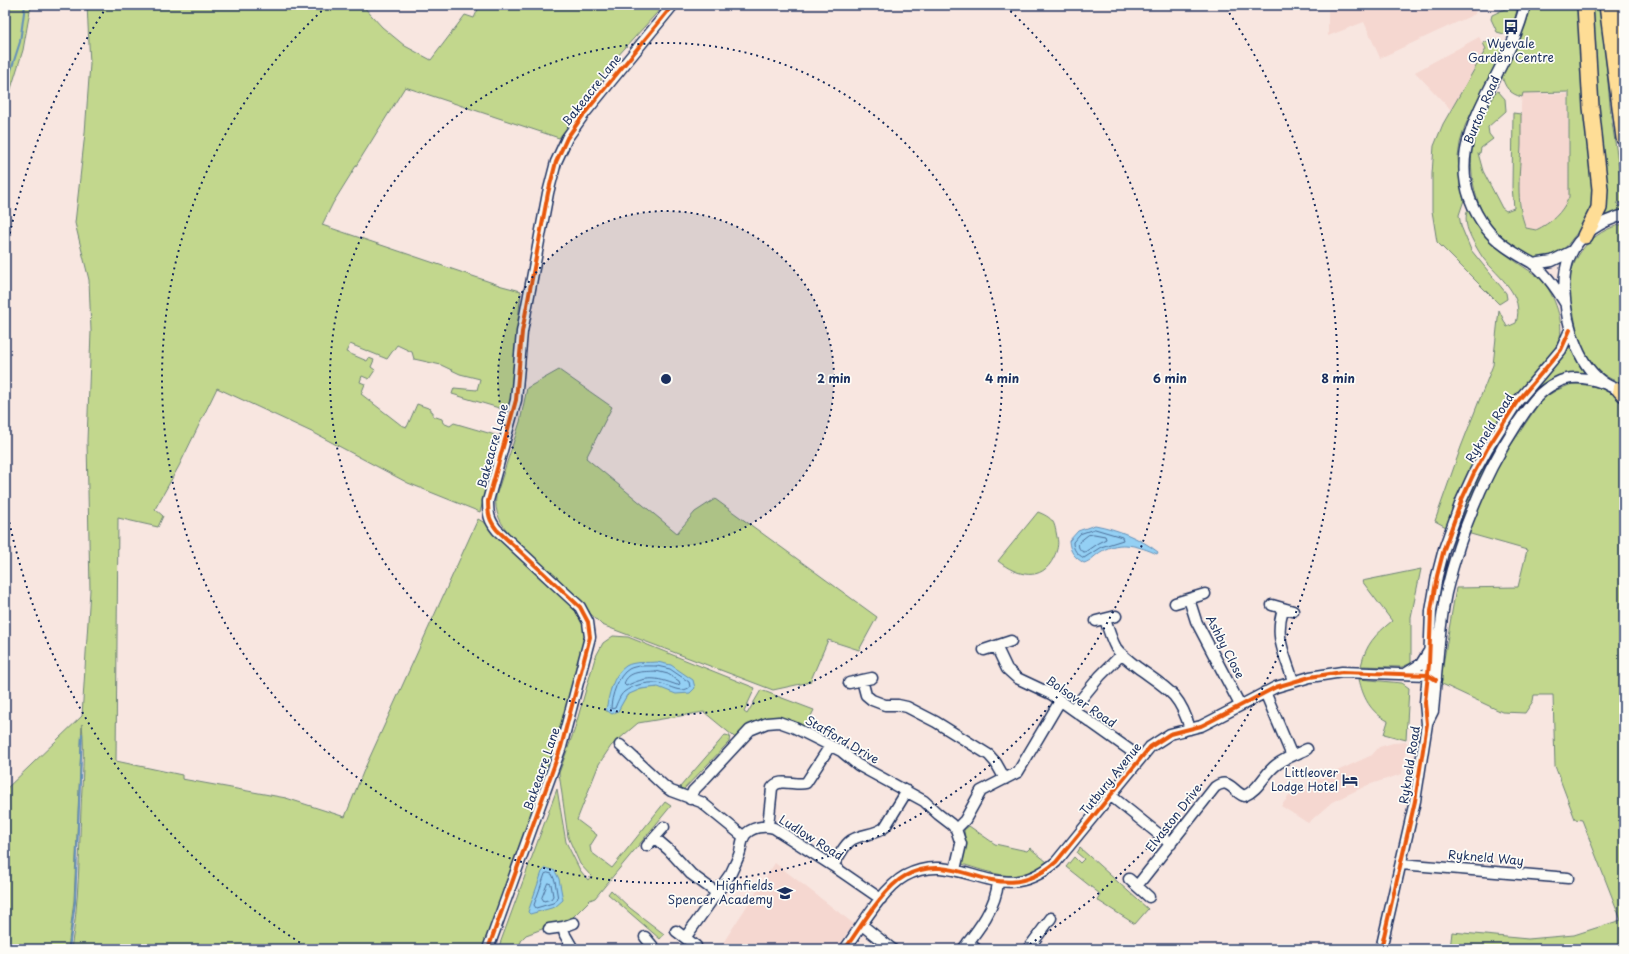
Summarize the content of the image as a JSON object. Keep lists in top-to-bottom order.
{
  "streets": {
    "street": [
      "Bakeacre Lane",
      "Burton Road",
      "Rykneld Road",
      "Ashby Close",
      "Bolsover Road",
      "Stafford Drive",
      "Tutbury Avenue",
      "Elvaston Drive",
      "Ludlow Road",
      "Rykneld Way"
    ]
  },
  "crossings": [
    ["Rykneld Road", "Tutbury Avenue"],
    ["Rykneld Road", "Rykneld Way"],
    ["Ashby Close", "Tutbury Avenue"],
    ["Bolsover Road", "Tutbury Avenue"],
    ["Tutbury Avenue", "Ludlow Road"]
  ],
  "places": {
    "bus stop": ["Wyevale Garden Centre"],
    "hotel": ["Littleover Lodge Hotel"],
    "school or university": ["Highfields Spencer Academy"]
  },
  "rings": [
    "2 min",
    "4 min",
    "6 min",
    "8 min"
  ]
}
